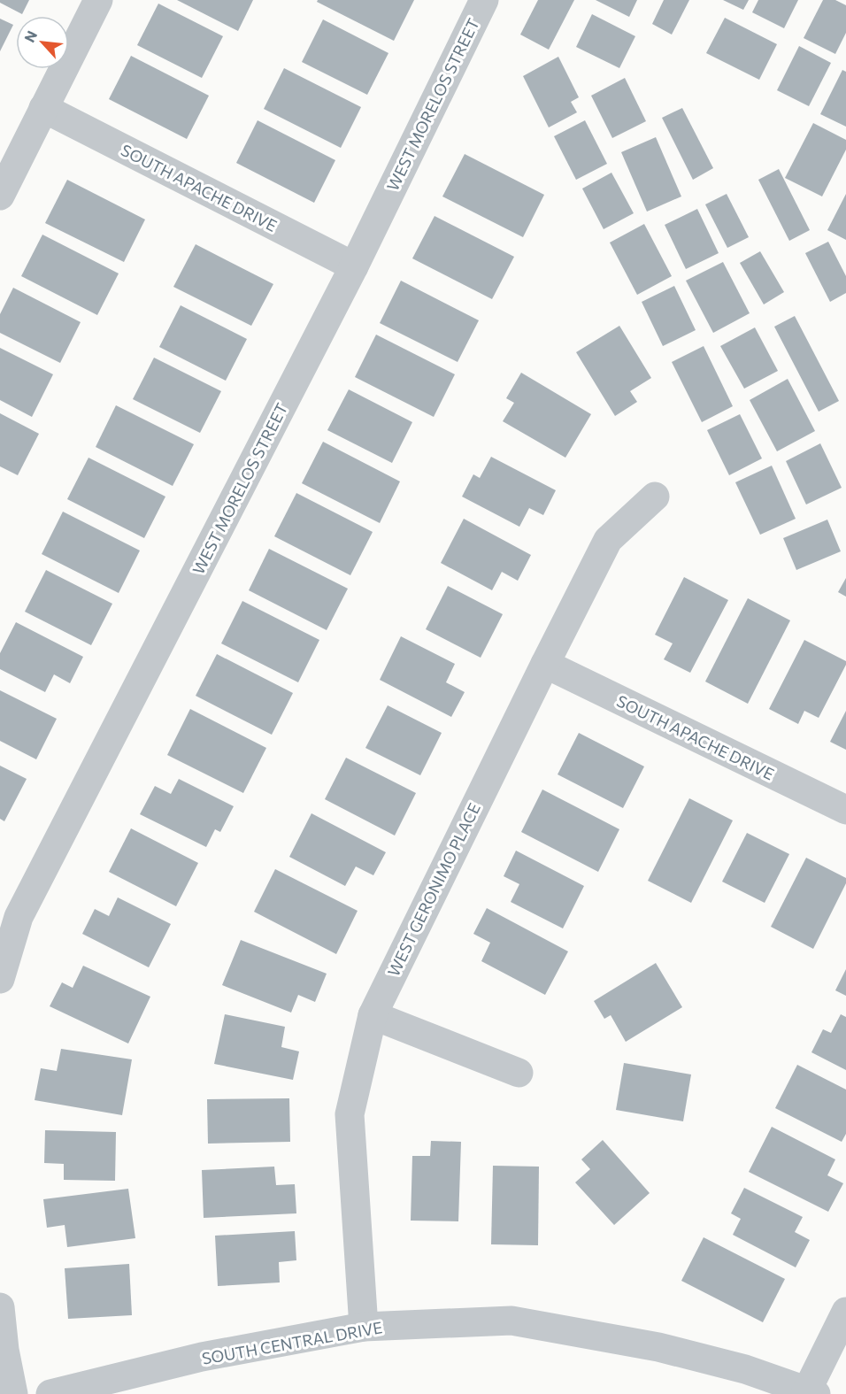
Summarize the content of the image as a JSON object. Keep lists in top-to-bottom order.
{
  "streets": {
    "street": [
      "WEST MORELOS STREET",
      "SOUTH APACHE DRIVE",
      "WEST GERONIMO PLACE",
      "SOUTH CENTRAL DRIVE"
    ]
  },
  "crossings": [
    ["WEST MORELOS STREET", "SOUTH APACHE DRIVE"],
    ["SOUTH APACHE DRIVE", "WEST GERONIMO PLACE"],
    ["WEST GERONIMO PLACE", "SOUTH CENTRAL DRIVE"]
  ],
  "north": "top left"
}
